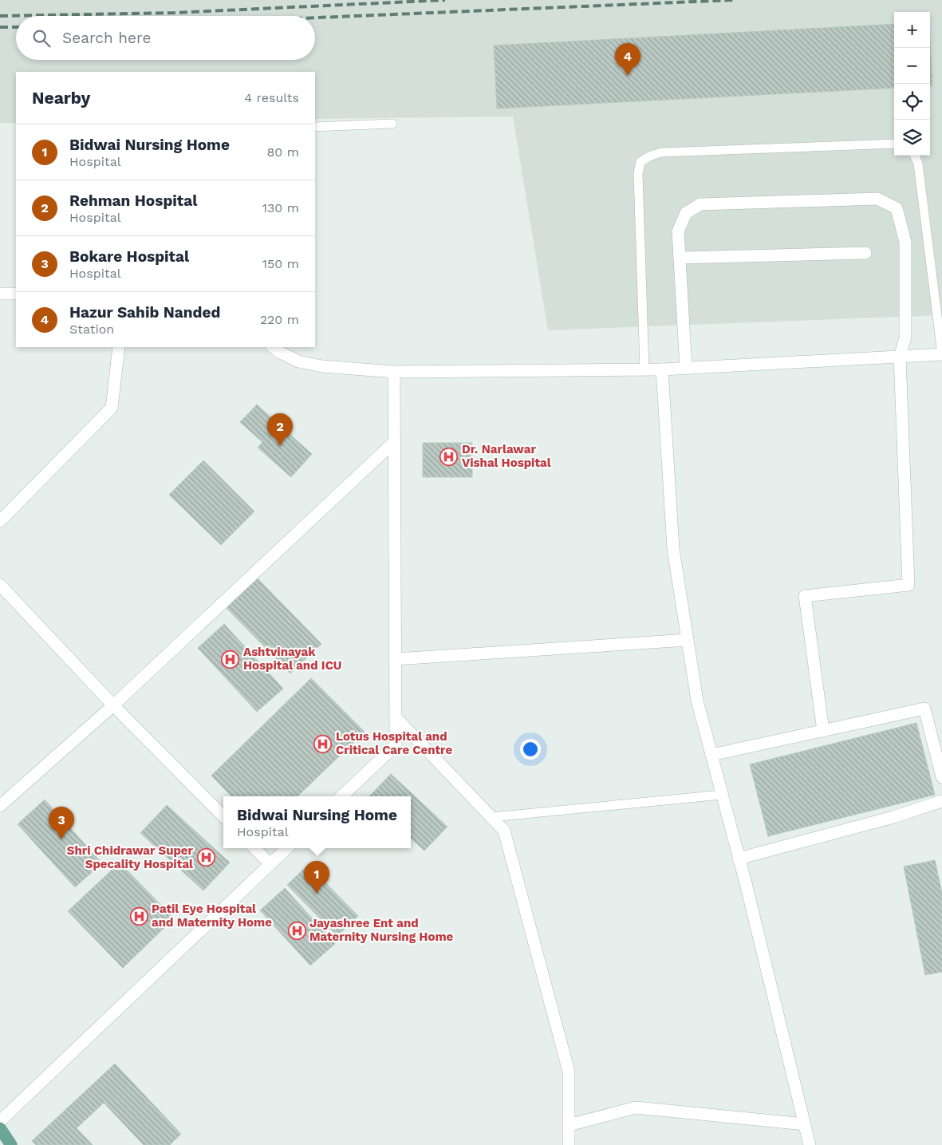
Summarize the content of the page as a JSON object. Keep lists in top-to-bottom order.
{
  "places": {
    "hospital": [
      "Dr. Narlawar Vishal Hospital",
      "Ashtvinayak Hospital and ICU",
      "Lotus Hospital and Critical Care Centre",
      "Shri Chidrawar Super Specality Hospital",
      "Patil Eye Hospital and Maternity Home",
      "Jayashree Ent and Maternity Nursing Home"
    ]
  },
  "page": {
    "map_buttons": ["+", "−"],
    "search": "Search here",
    "pins": [
      "4",
      "2",
      "3",
      "1"
    ],
    "heading": ["Nearby", "4 results"],
    "list": [
      {
        "mark": "1",
        "name": "Bidwai Nursing Home",
        "note": "Hospital",
        "value": "80 m"
      },
      {
        "mark": "2",
        "name": "Rehman Hospital",
        "note": "Hospital",
        "value": "130 m"
      },
      {
        "mark": "3",
        "name": "Bokare Hospital",
        "note": "Hospital",
        "value": "150 m"
      },
      {
        "mark": "4",
        "name": "Hazur Sahib Nanded",
        "note": "Station",
        "value": "220 m"
      }
    ],
    "popup": ["Bidwai Nursing Home", "Hospital"]
  }
}
